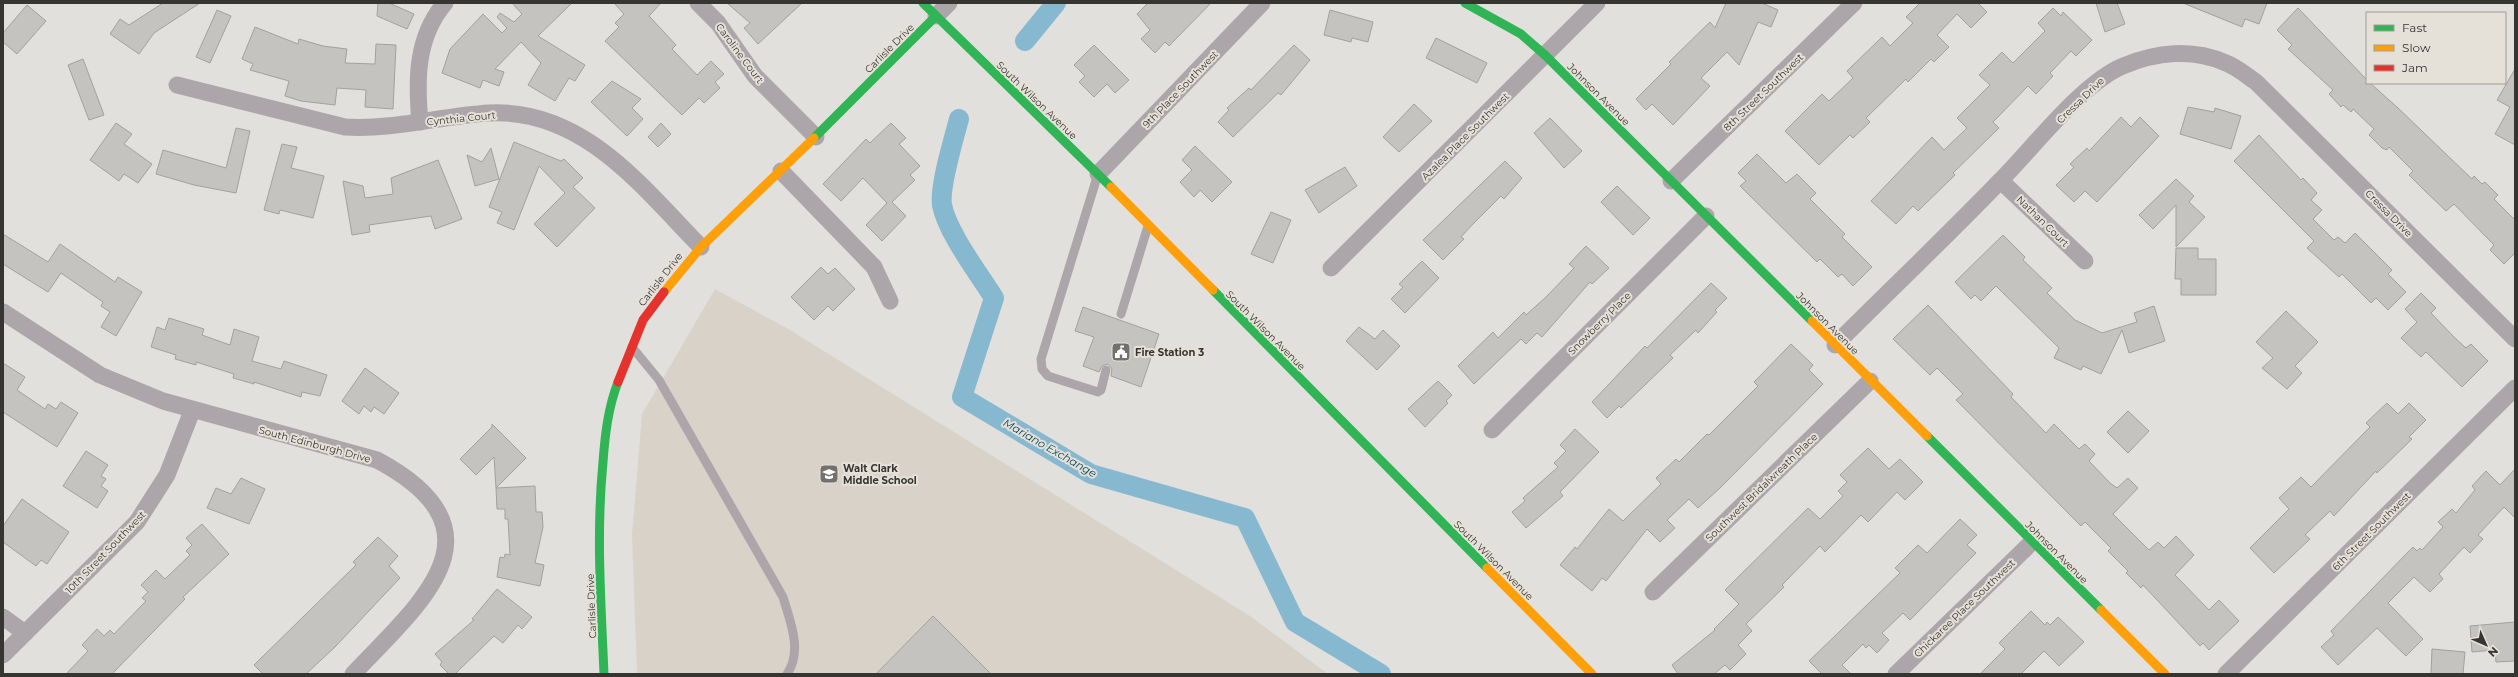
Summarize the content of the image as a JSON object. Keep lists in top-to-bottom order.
{
  "streets": {
    "street": [
      "Carlisle Drive",
      "Caroline Court",
      "9th Place Southwest",
      "8th Street Southwest",
      "Johnson Avenue",
      "South Wilson Avenue",
      "Cressa Drive",
      "Cynthia Court",
      "Azalea Place Southwest",
      "Nathan Court",
      "Snowberry Place",
      "South Edinburgh Drive",
      "Southwest Bridalwreath Place",
      "6th Street Southwest",
      "10th Street Southwest",
      "Chickaree Place Southwest"
    ]
  },
  "crossings": [
    ["Carlisle Drive", "Caroline Court"],
    ["Carlisle Drive", "South Wilson Avenue"],
    ["Carlisle Drive", "Cynthia Court"],
    ["9th Place Southwest", "South Wilson Avenue"],
    ["8th Street Southwest", "Johnson Avenue"],
    ["Johnson Avenue", "Cressa Drive"],
    ["Johnson Avenue", "Azalea Place Southwest"],
    ["Johnson Avenue", "Snowberry Place"],
    ["Johnson Avenue", "Southwest Bridalwreath Place"],
    ["Johnson Avenue", "Chickaree Place Southwest"],
    ["Cressa Drive", "Nathan Court"],
    ["South Edinburgh Drive", "10th Street Southwest"]
  ],
  "water": ["Mariano Exchange"],
  "places": {
    "public building": ["Fire Station 3"],
    "school or university": ["Walt Clark Middle School"]
  },
  "legend": ["Fast", "Slow", "Jam"],
  "north": "bottom right"
}
